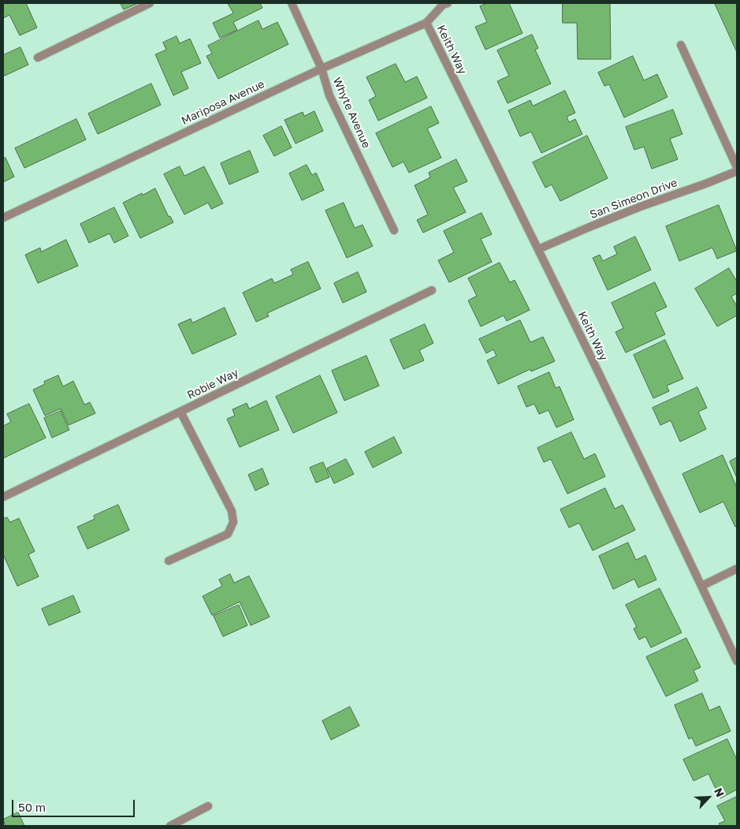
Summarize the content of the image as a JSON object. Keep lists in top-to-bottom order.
{
  "streets": {
    "street": [
      "Keith Way",
      "Mariposa Avenue",
      "Whyte Avenue",
      "San Simeon Drive",
      "Robie Way"
    ]
  },
  "crossings": [
    ["Keith Way", "Mariposa Avenue"],
    ["Keith Way", "San Simeon Drive"],
    ["Mariposa Avenue", "Whyte Avenue"]
  ],
  "scale_bar": "50 m",
  "north": "top right"
}
